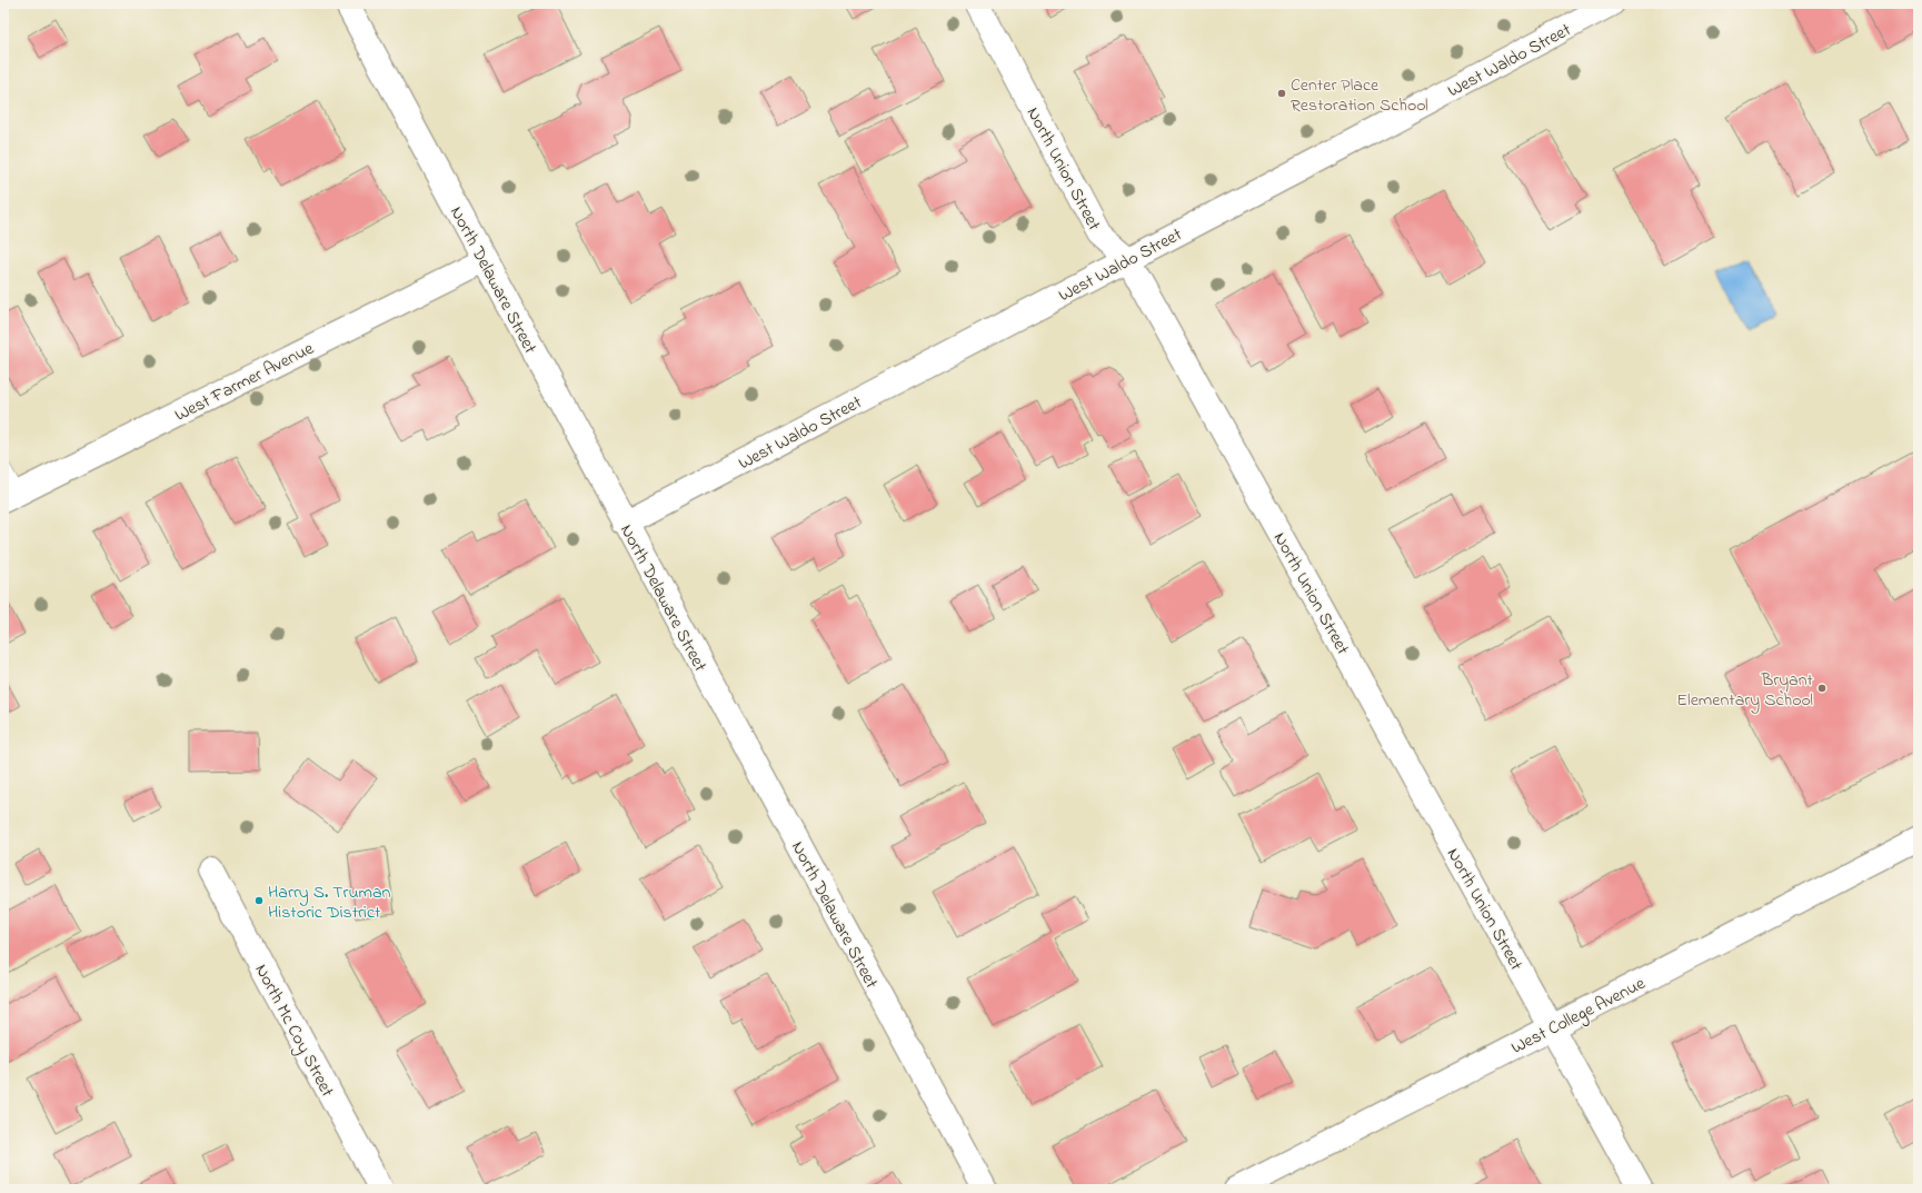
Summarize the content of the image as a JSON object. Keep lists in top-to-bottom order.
{
  "streets": {
    "street": [
      "West Waldo Street",
      "North Union Street",
      "North Delaware Street",
      "West Farmer Avenue",
      "West College Avenue",
      "North Mc Coy Street"
    ]
  },
  "crossings": [
    ["West Waldo Street", "North Union Street"],
    ["West Waldo Street", "North Delaware Street"],
    ["North Union Street", "West College Avenue"],
    ["North Delaware Street", "West Farmer Avenue"]
  ],
  "places": ["Center Place Restoration School", "Bryant Elementary School", "Harry S. Truman Historic District"]
}
